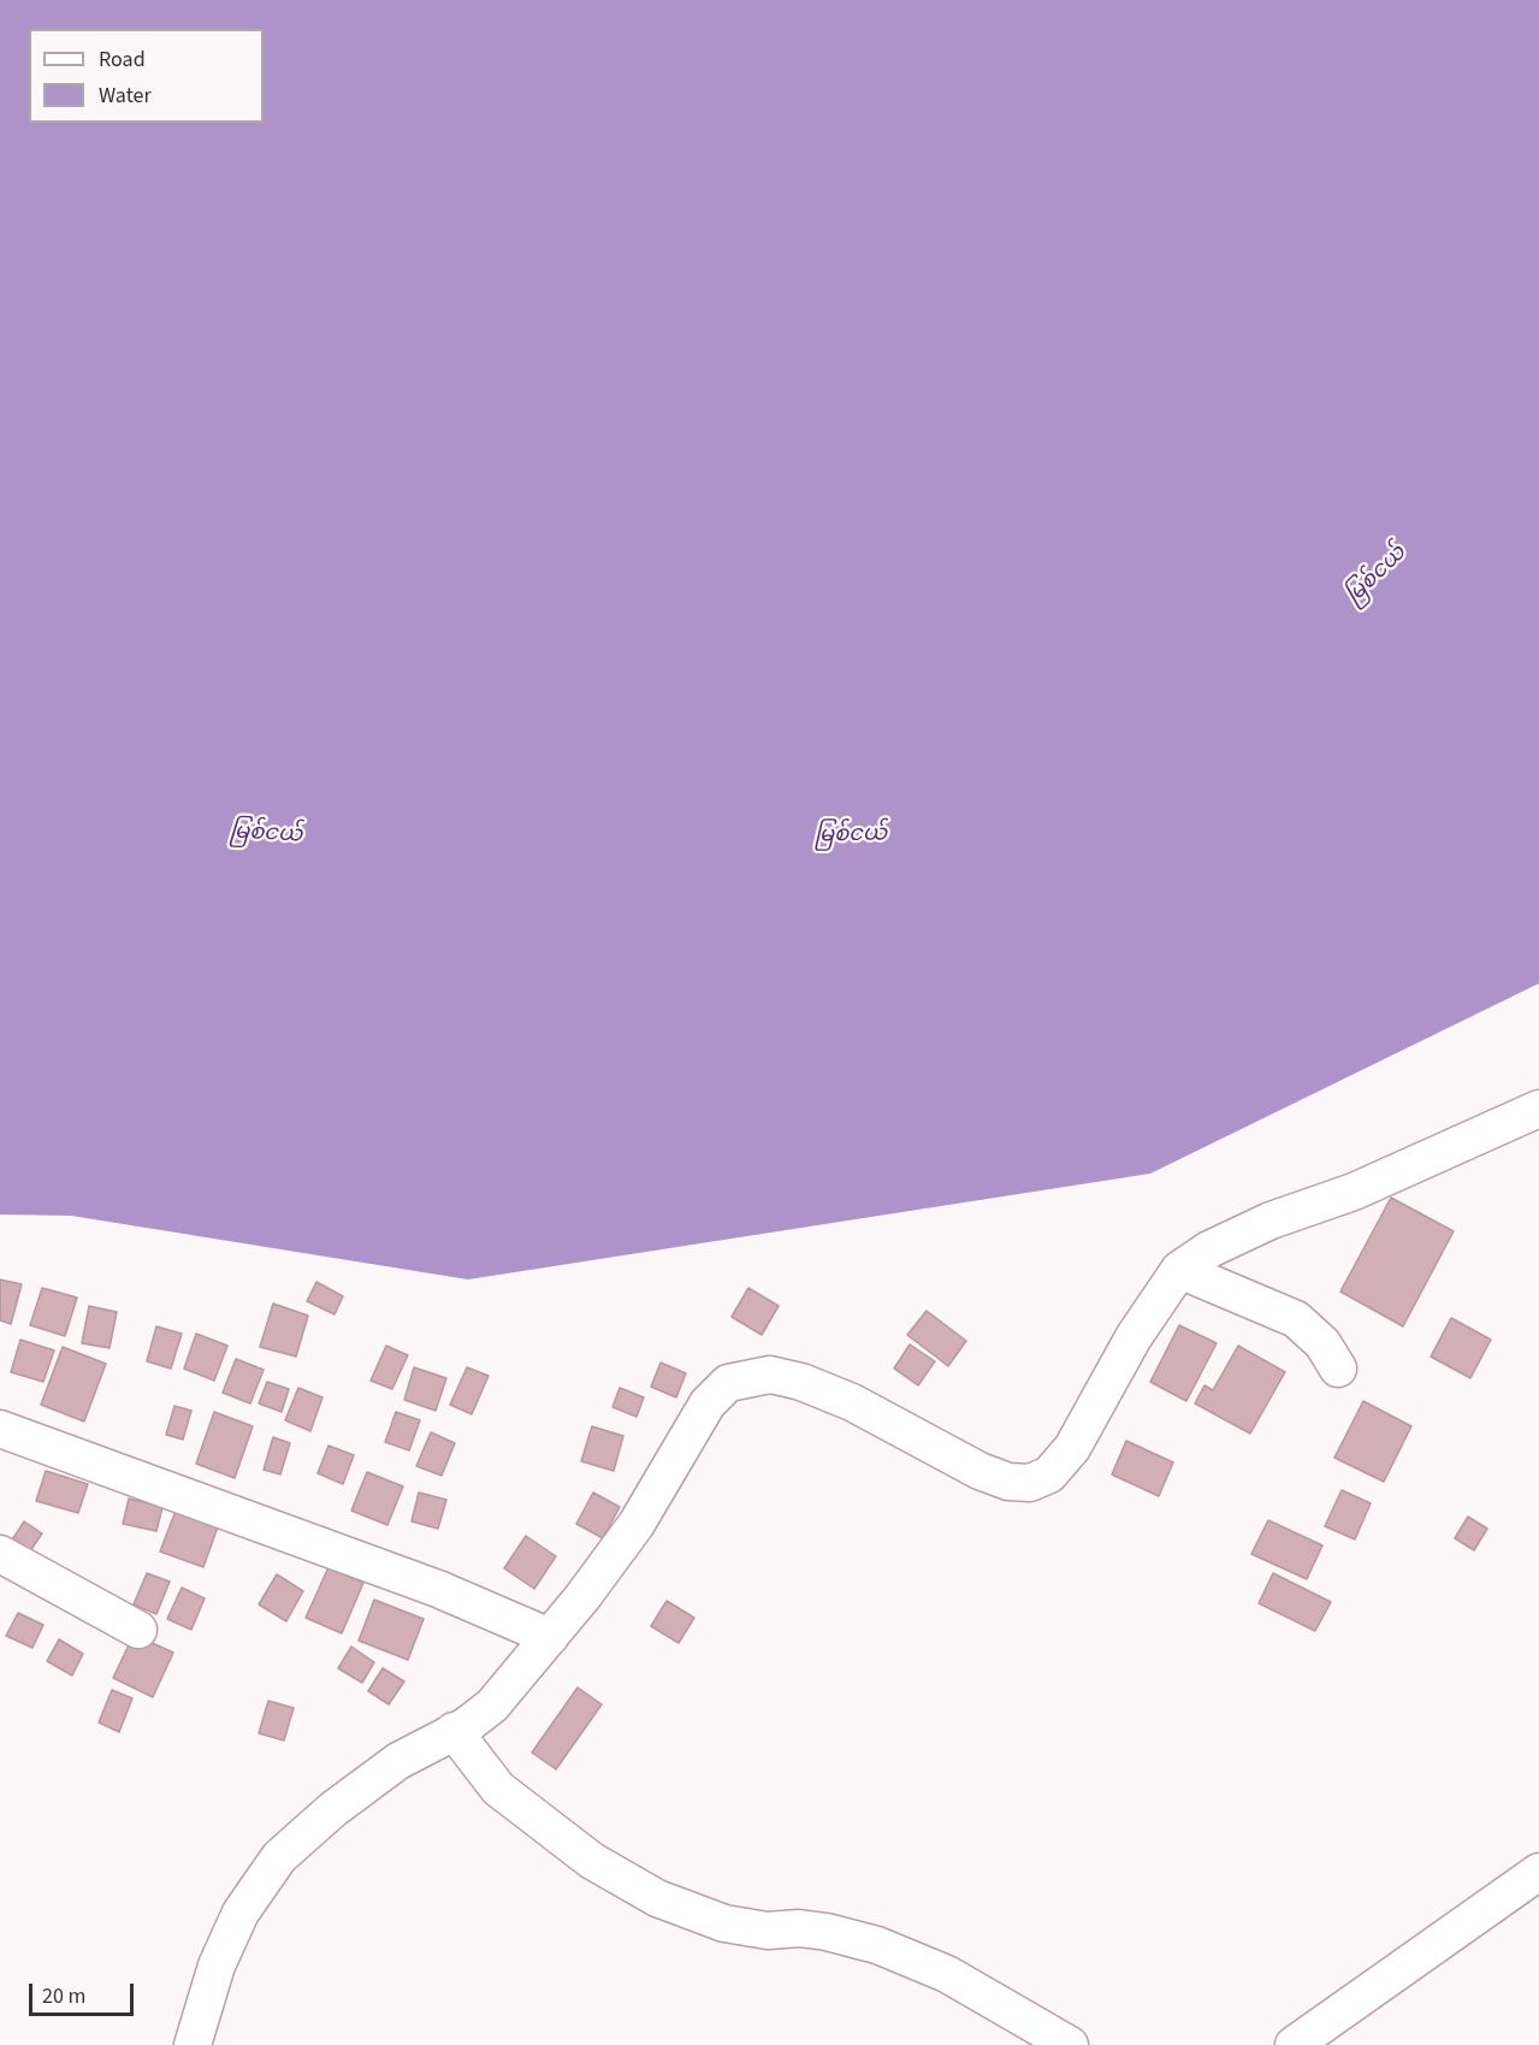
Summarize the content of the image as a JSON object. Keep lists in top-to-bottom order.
{
  "water": ["မြစ်ငယ်"],
  "legend": ["Road", "Water"],
  "scale_bar": "20 m"
}
